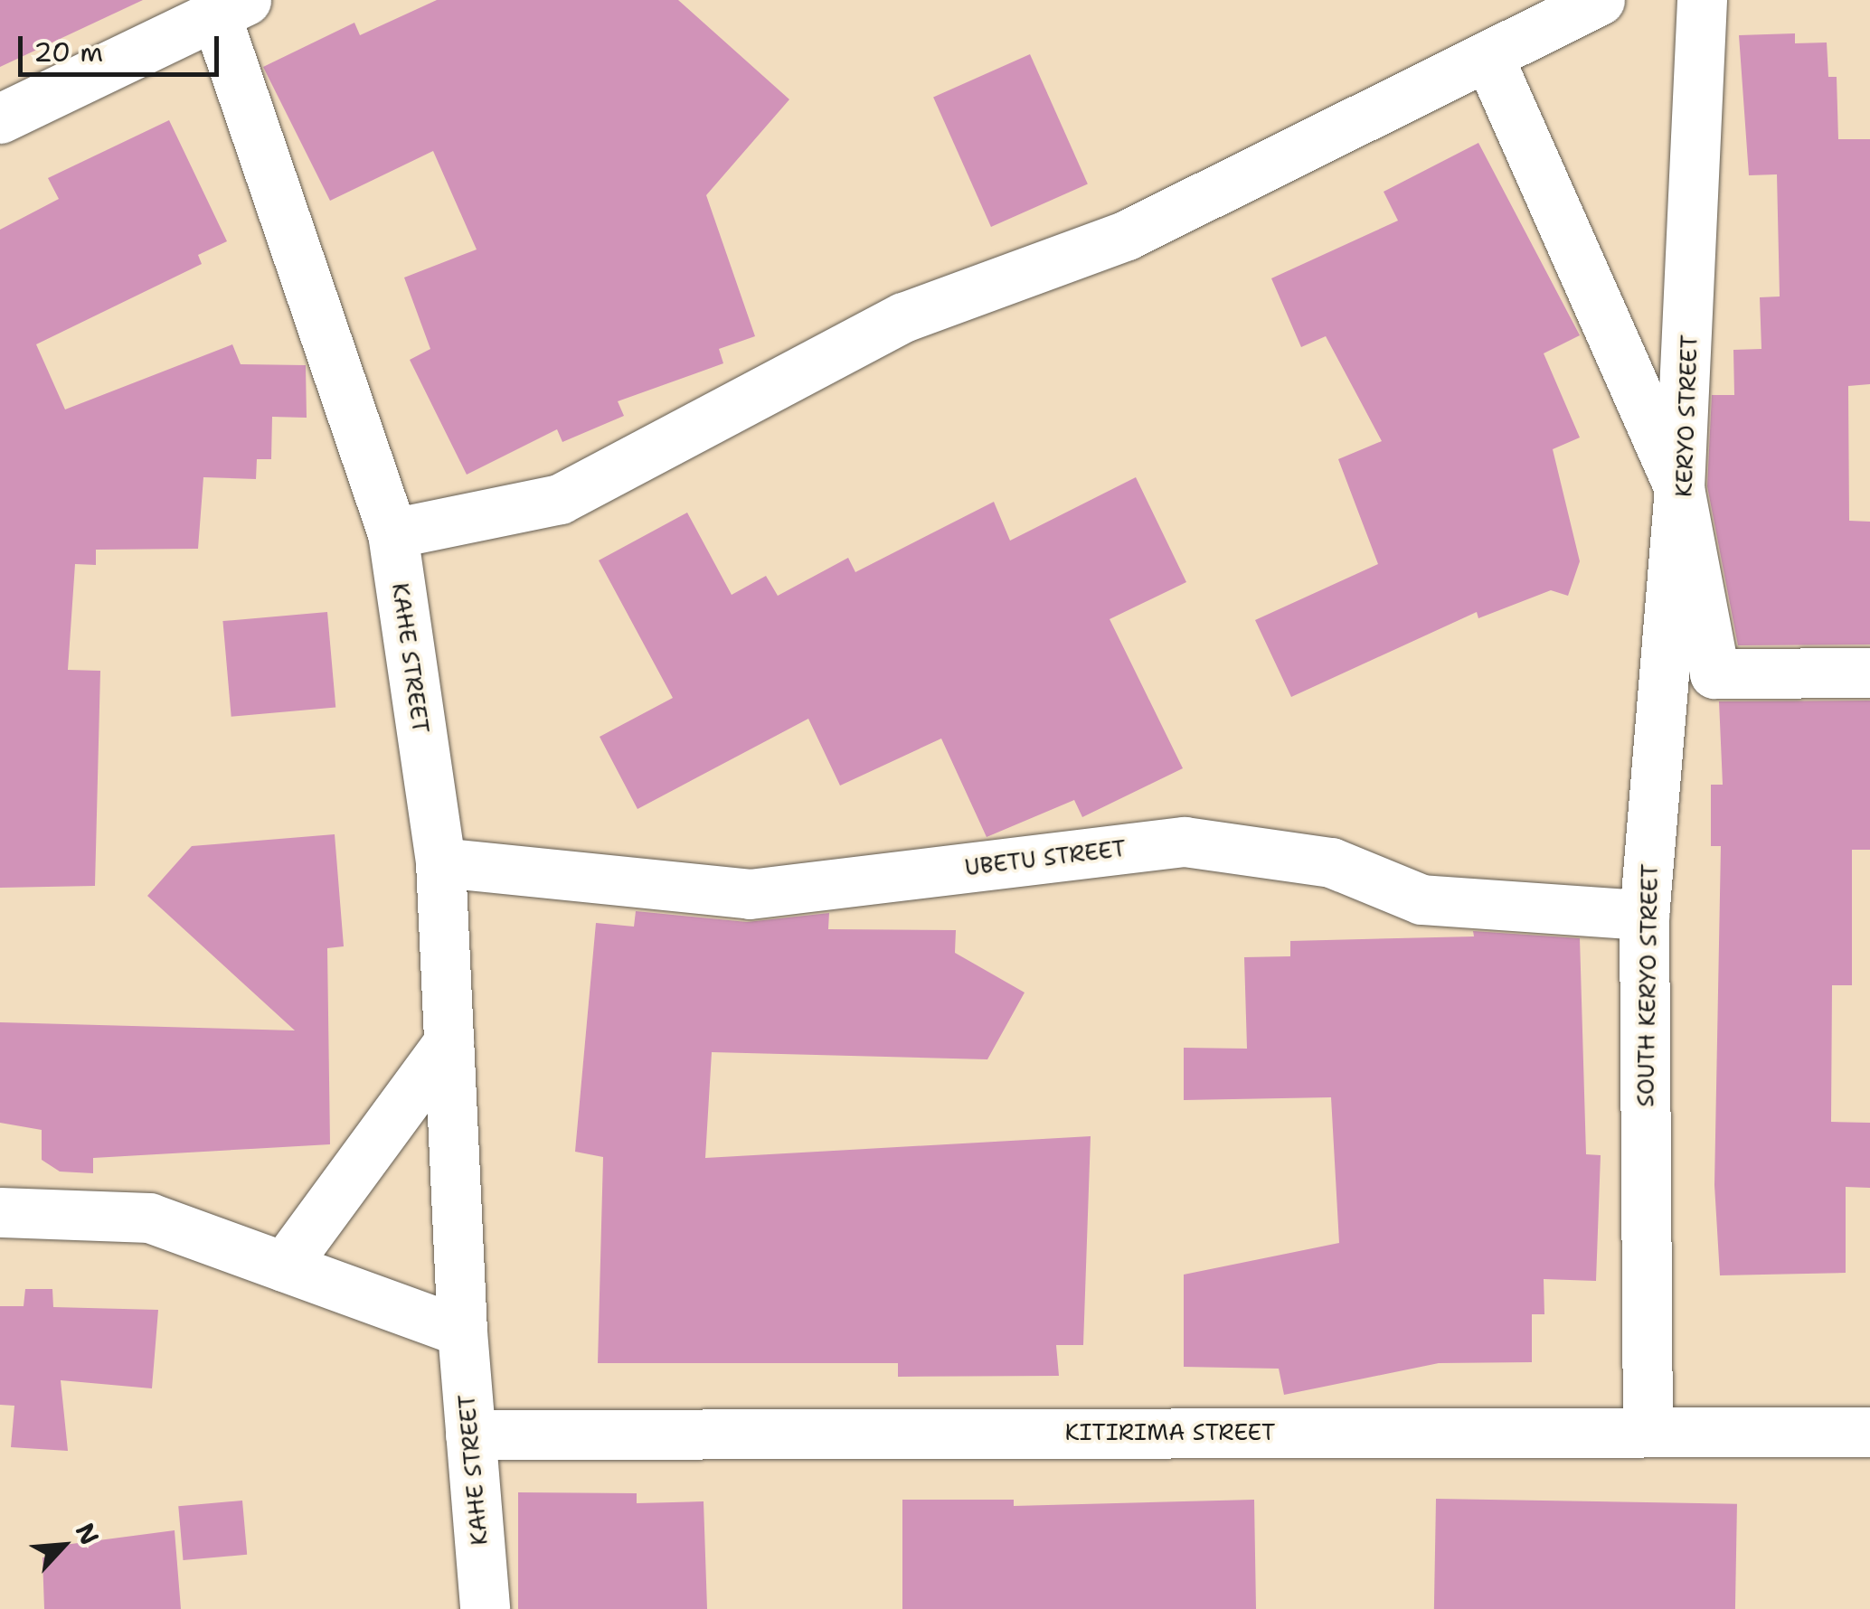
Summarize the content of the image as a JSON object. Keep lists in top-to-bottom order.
{
  "streets": {
    "street": [
      "KERYO STREET",
      "KAHE STREET",
      "UBETU STREET",
      "SOUTH KERYO STREET",
      "KITIRIMA STREET"
    ]
  },
  "crossings": [
    ["KERYO STREET", "SOUTH KERYO STREET"],
    ["KAHE STREET", "UBETU STREET"],
    ["KAHE STREET", "KITIRIMA STREET"],
    ["UBETU STREET", "SOUTH KERYO STREET"],
    ["SOUTH KERYO STREET", "KITIRIMA STREET"]
  ],
  "scale_bar": "20 m",
  "north": "top right"
}
